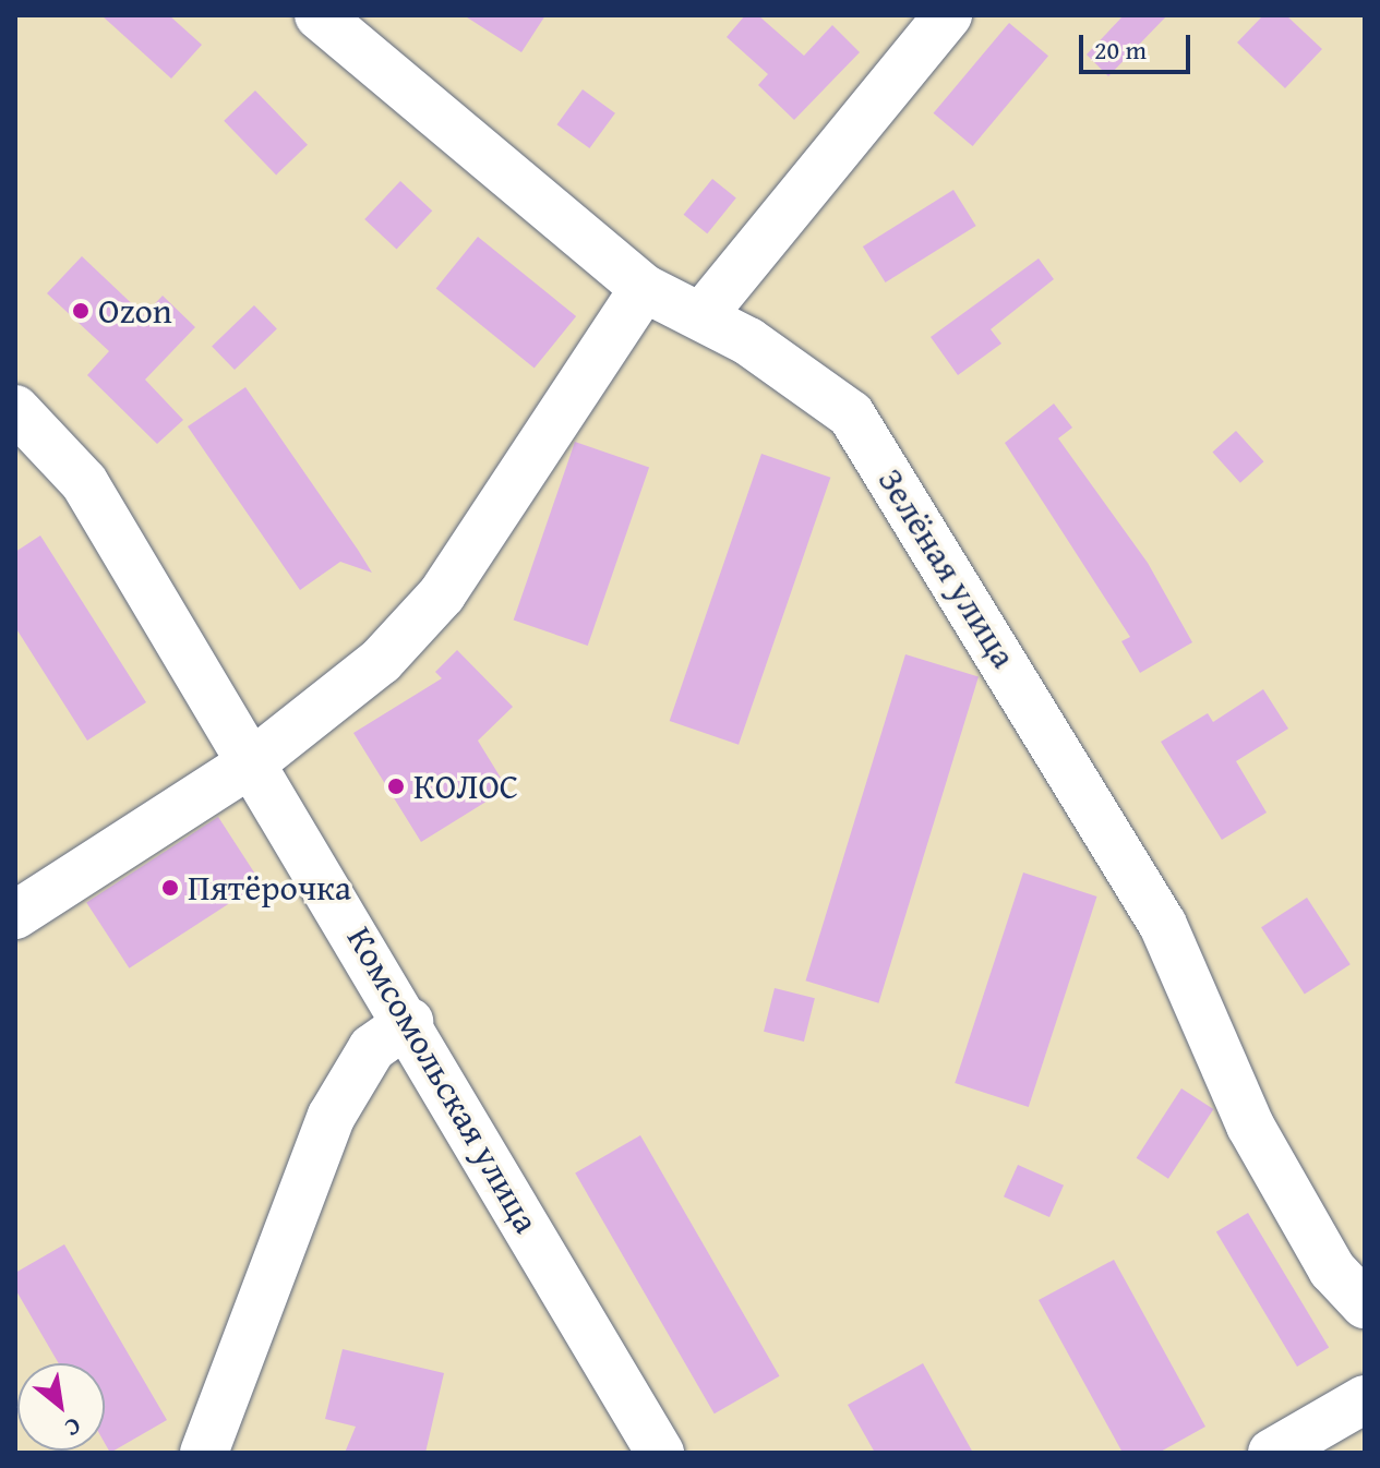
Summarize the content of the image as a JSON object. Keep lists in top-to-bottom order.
{
  "streets": {
    "street": ["Зелёная улица", "Комсомольская улица"]
  },
  "places": ["Ozon", "КОЛОС", "Пятёрочка"],
  "scale_bar": "20 m",
  "north": "bottom right"
}
